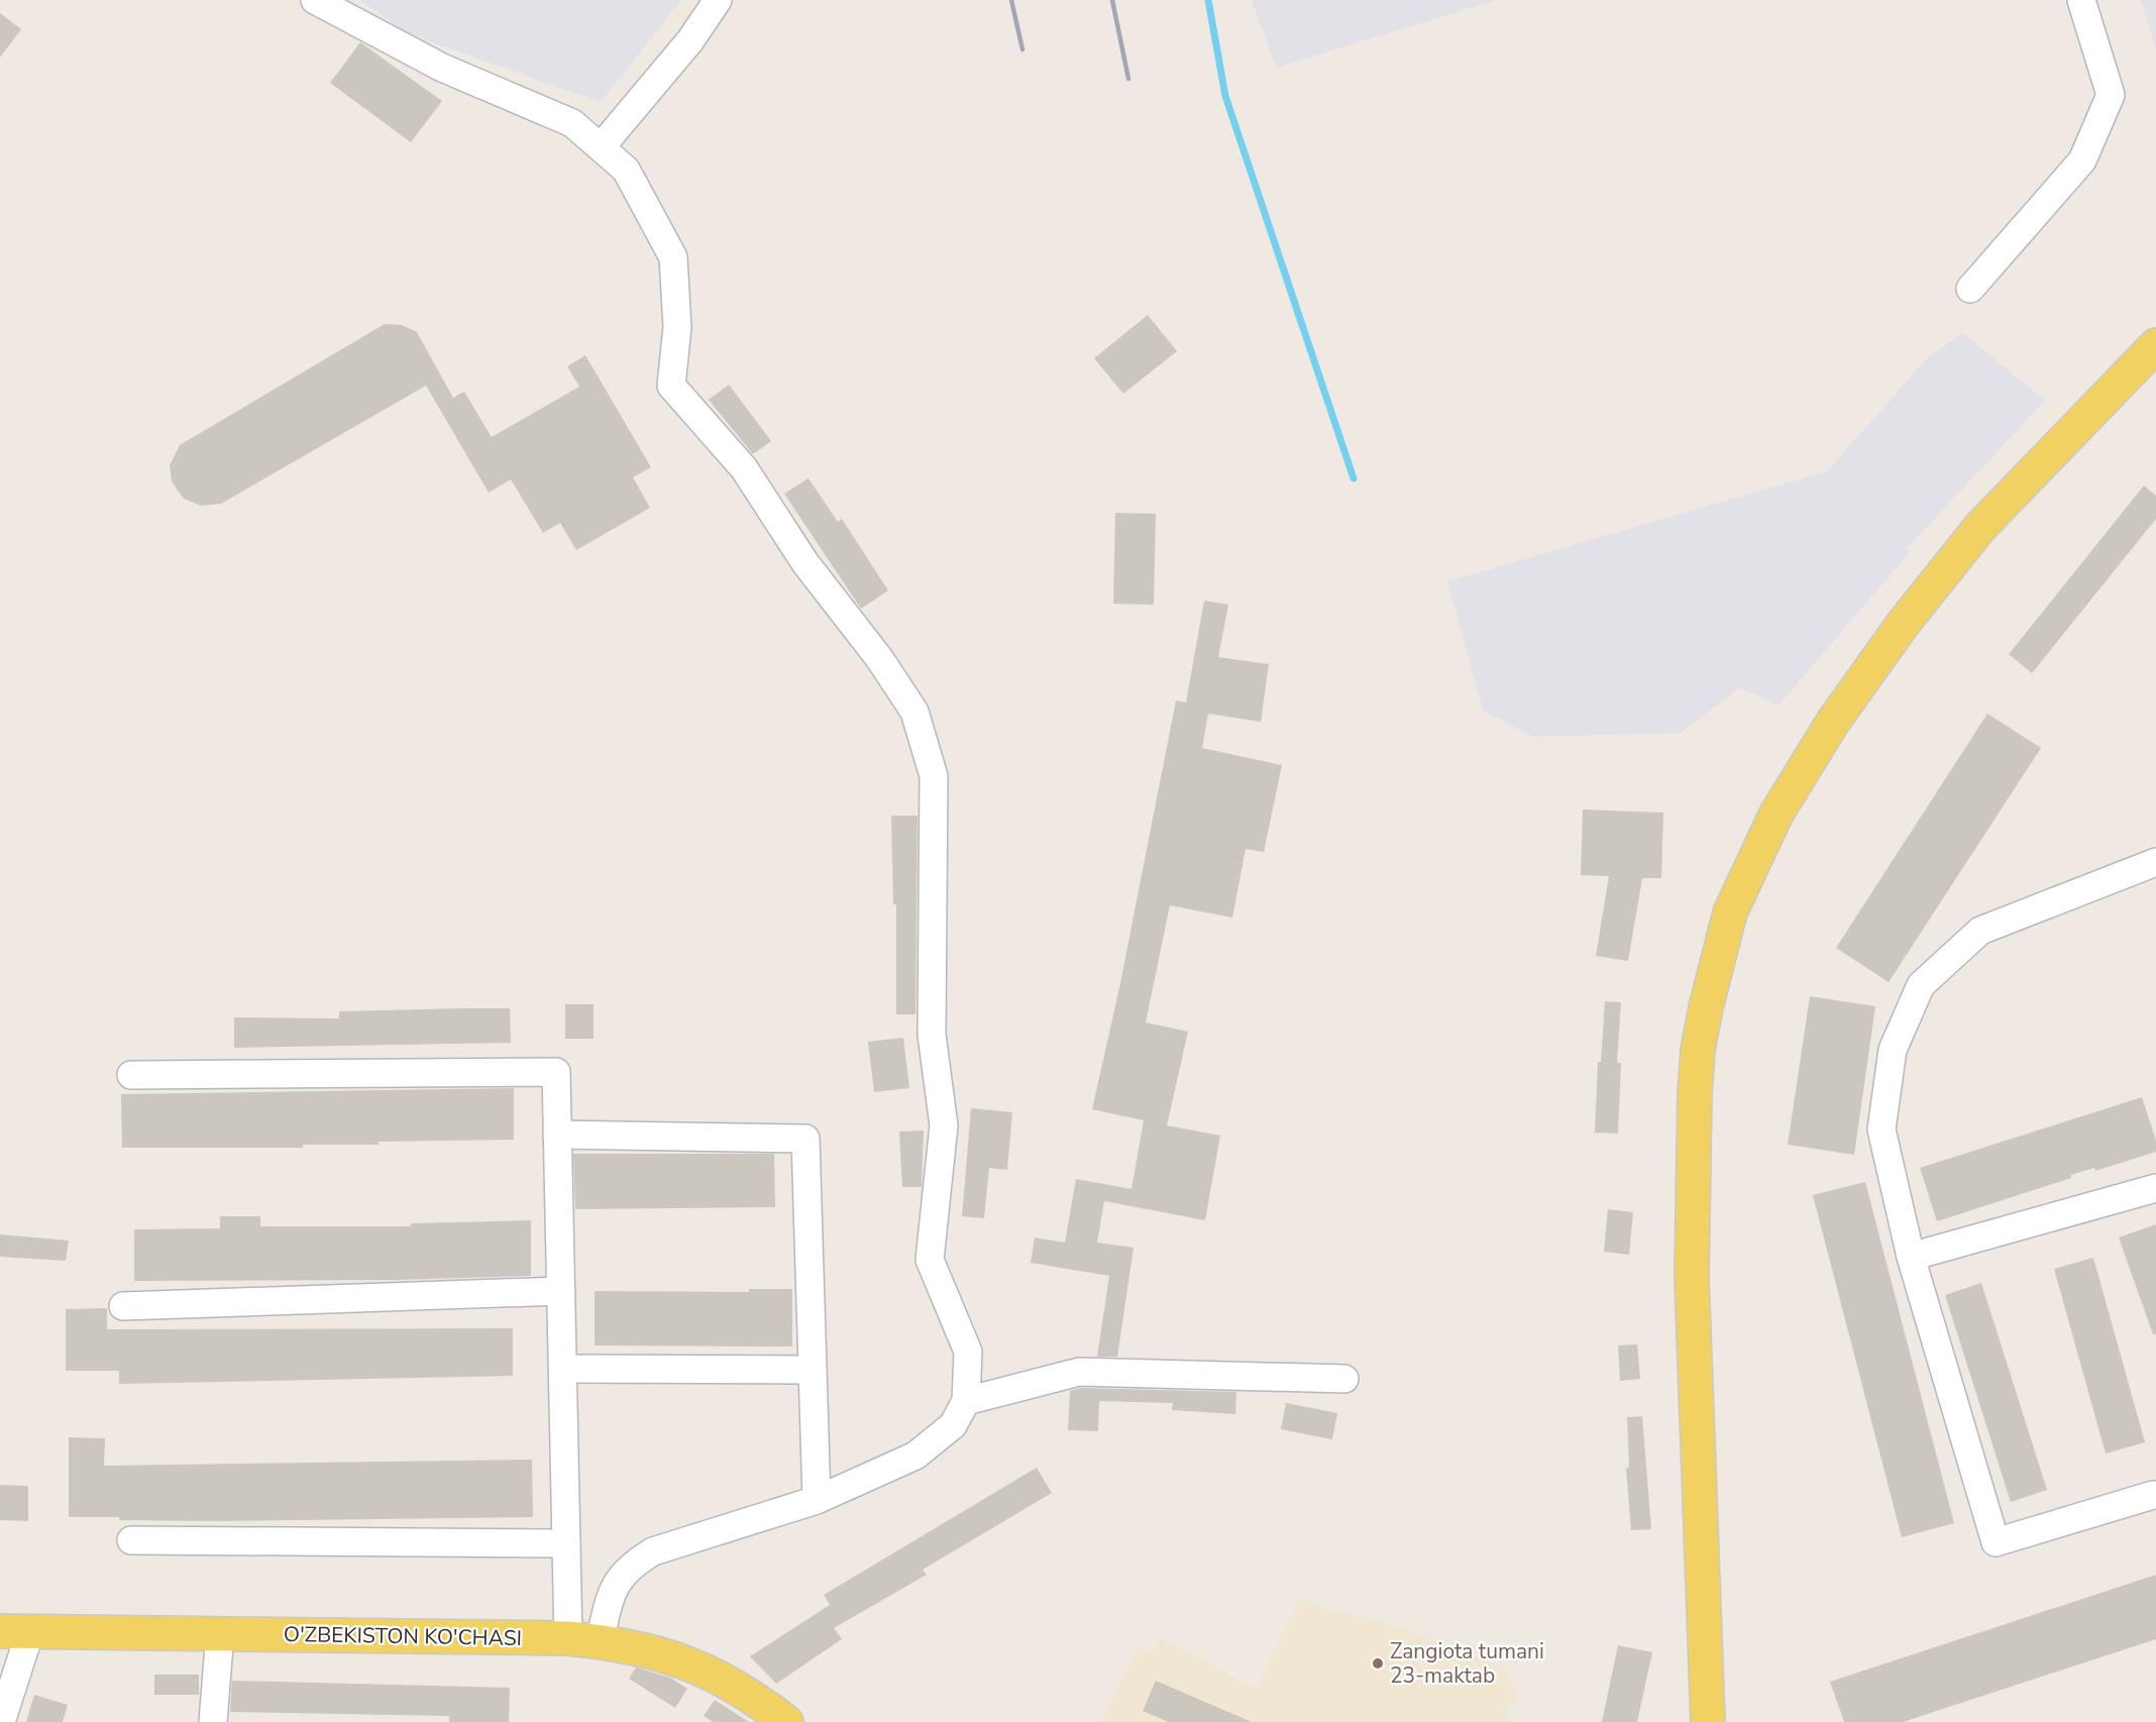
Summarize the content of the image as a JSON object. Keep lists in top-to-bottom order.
{
  "streets": {
    "main road": ["O'ZBEKISTON KO'CHASI"]
  },
  "places": ["Zangiota tumani 23-maktab"]
}
